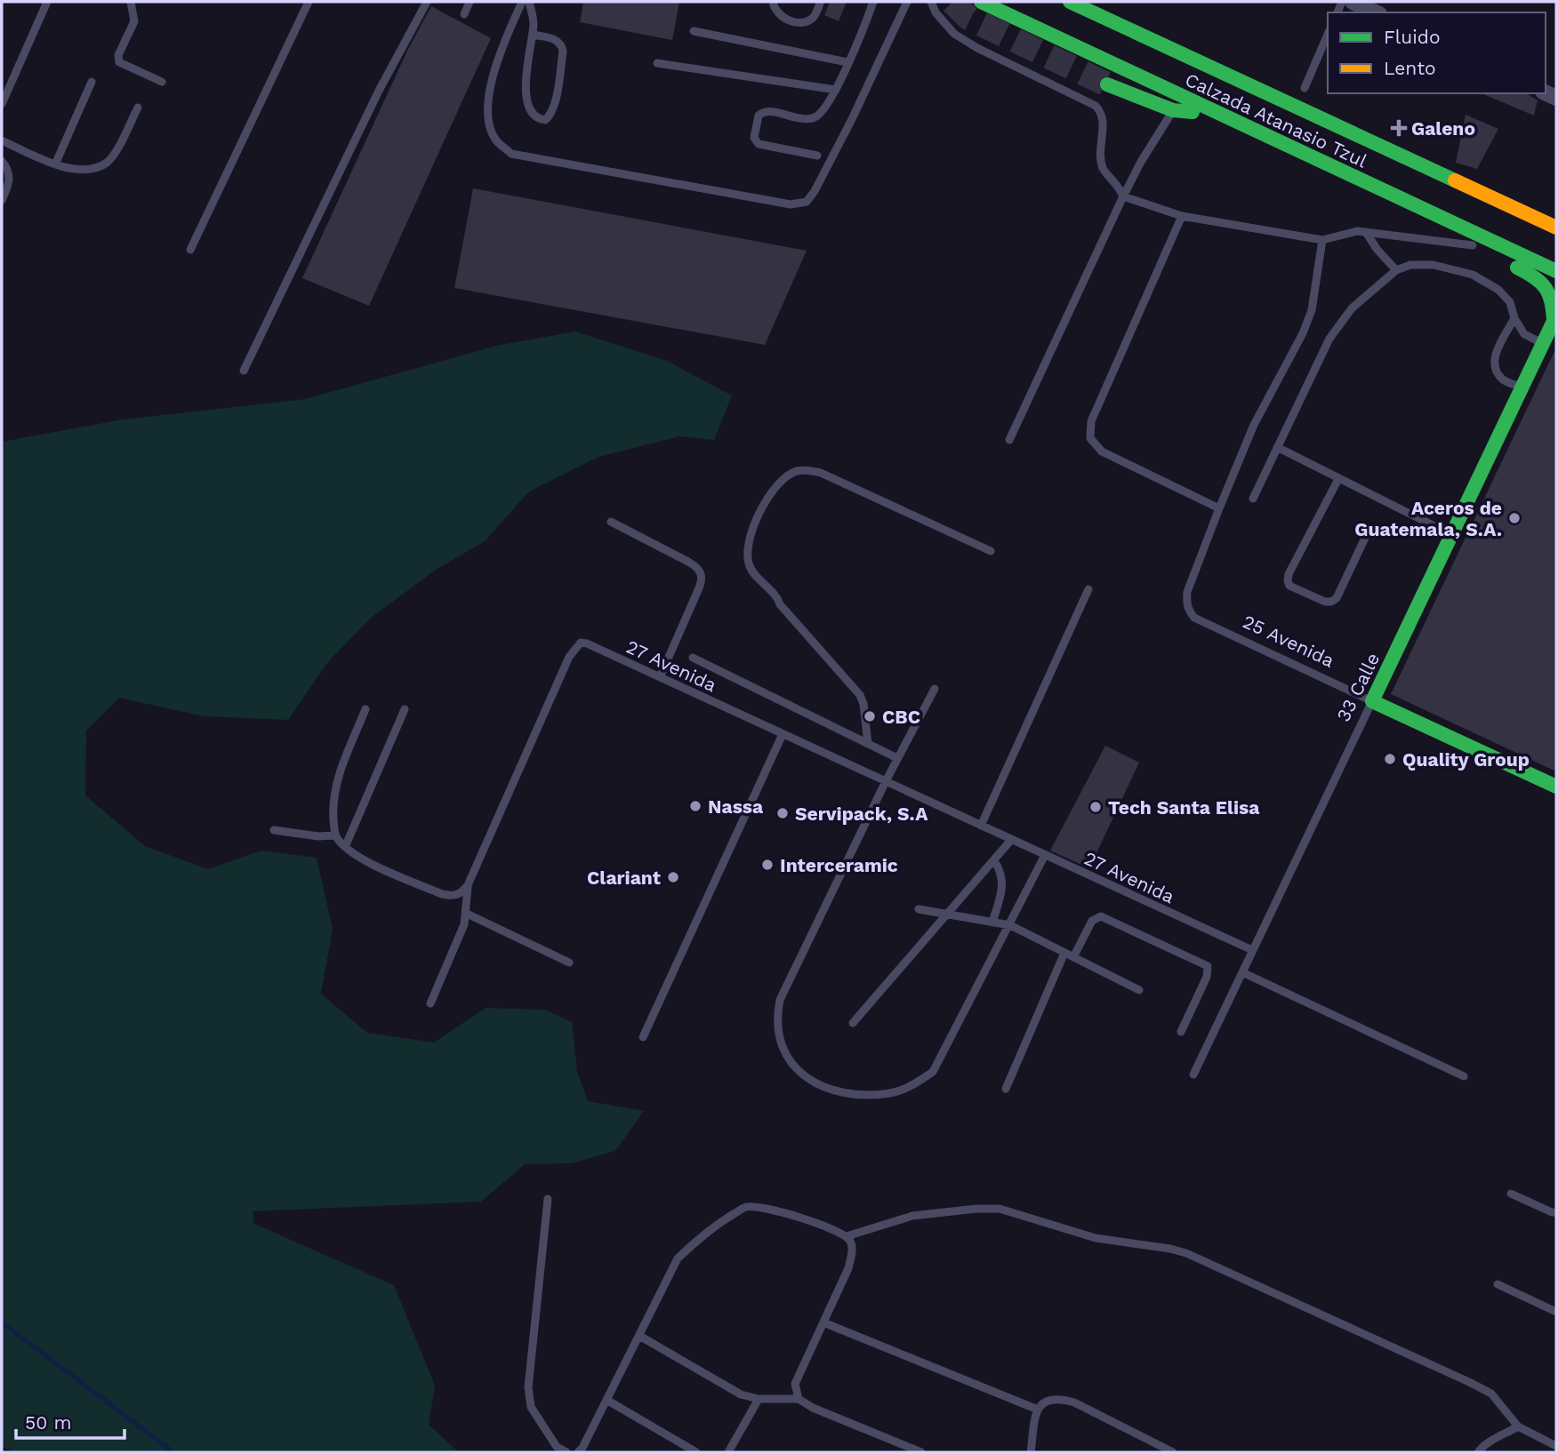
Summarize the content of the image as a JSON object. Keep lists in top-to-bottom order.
{
  "streets": {
    "main road": ["Calzada Atanasio Tzul", "25 Avenida", "33 Calle"],
    "lane": ["27 Avenida"]
  },
  "crossings": [
    ["25 Avenida", "33 Calle"],
    ["27 Avenida", "33 Calle"]
  ],
  "places": {
    "health": ["Galeno"],
    "other": [
      "Aceros de Guatemala, S.A.",
      "CBC",
      "Quality Group",
      "Nassa",
      "Tech Santa Elisa",
      "Servipack, S.A",
      "Interceramic",
      "Clariant"
    ]
  },
  "legend": ["Fluido", "Lento"],
  "scale_bar": "50 m"
}
